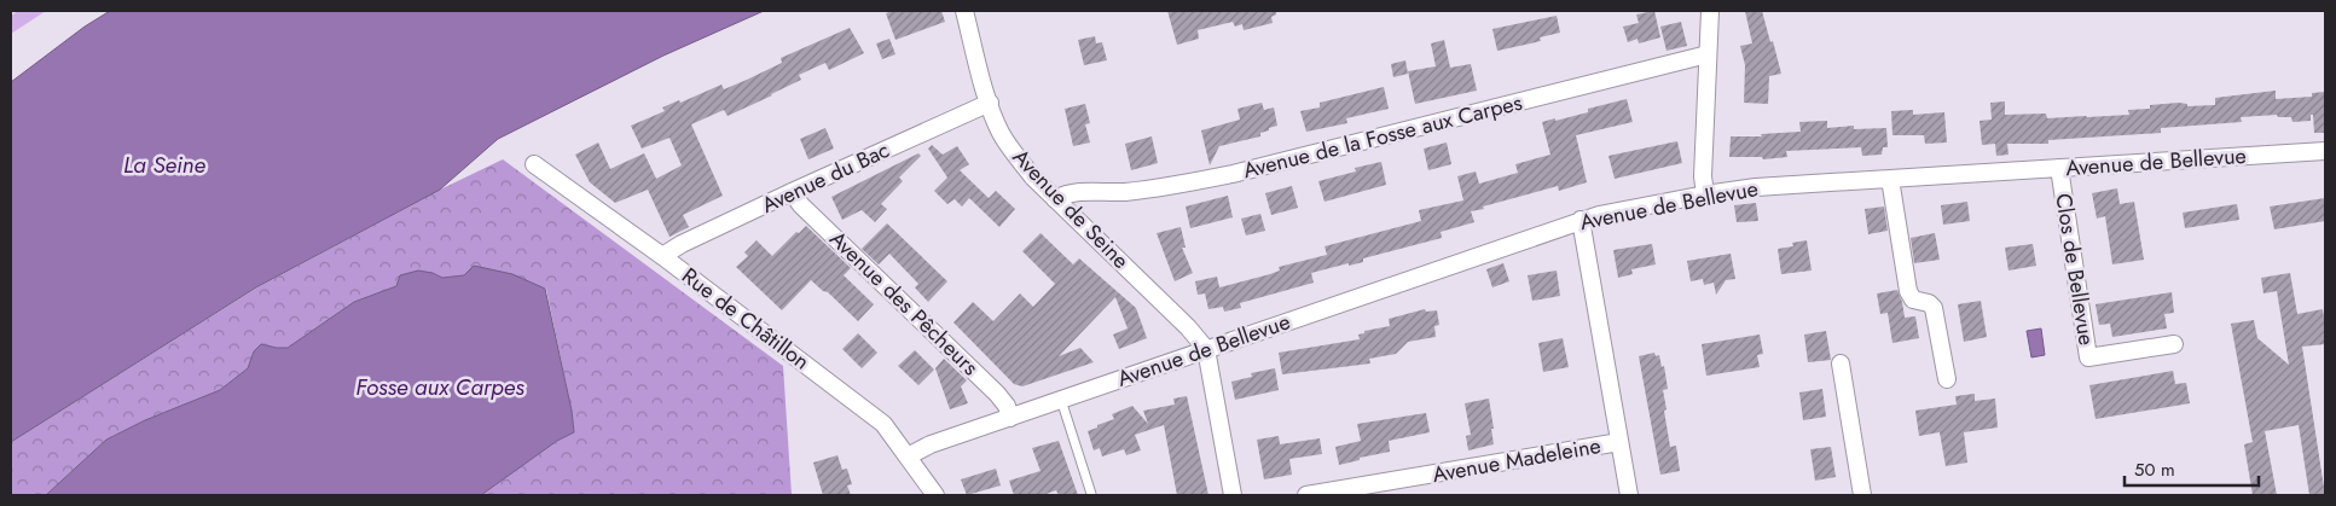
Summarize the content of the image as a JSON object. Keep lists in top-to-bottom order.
{
  "streets": {
    "street": [
      "Avenue de la Fosse aux Carpes",
      "Avenue de Bellevue",
      "Avenue du Bac",
      "Avenue de Seine",
      "Clos de Bellevue",
      "Avenue des Pêcheurs",
      "Rue de Châtillon",
      "Avenue Madeleine"
    ]
  },
  "crossings": [
    ["Avenue de la Fosse aux Carpes", "Avenue de Seine"],
    ["Avenue de Bellevue", "Avenue de Seine"],
    ["Avenue de Bellevue", "Clos de Bellevue"],
    ["Avenue de Bellevue", "Avenue des Pêcheurs"],
    ["Avenue de Bellevue", "Rue de Châtillon"],
    ["Avenue du Bac", "Avenue de Seine"],
    ["Avenue du Bac", "Avenue des Pêcheurs"],
    ["Avenue du Bac", "Rue de Châtillon"]
  ],
  "water": ["La Seine", "Fosse aux Carpes"],
  "scale_bar": "50 m"
}
